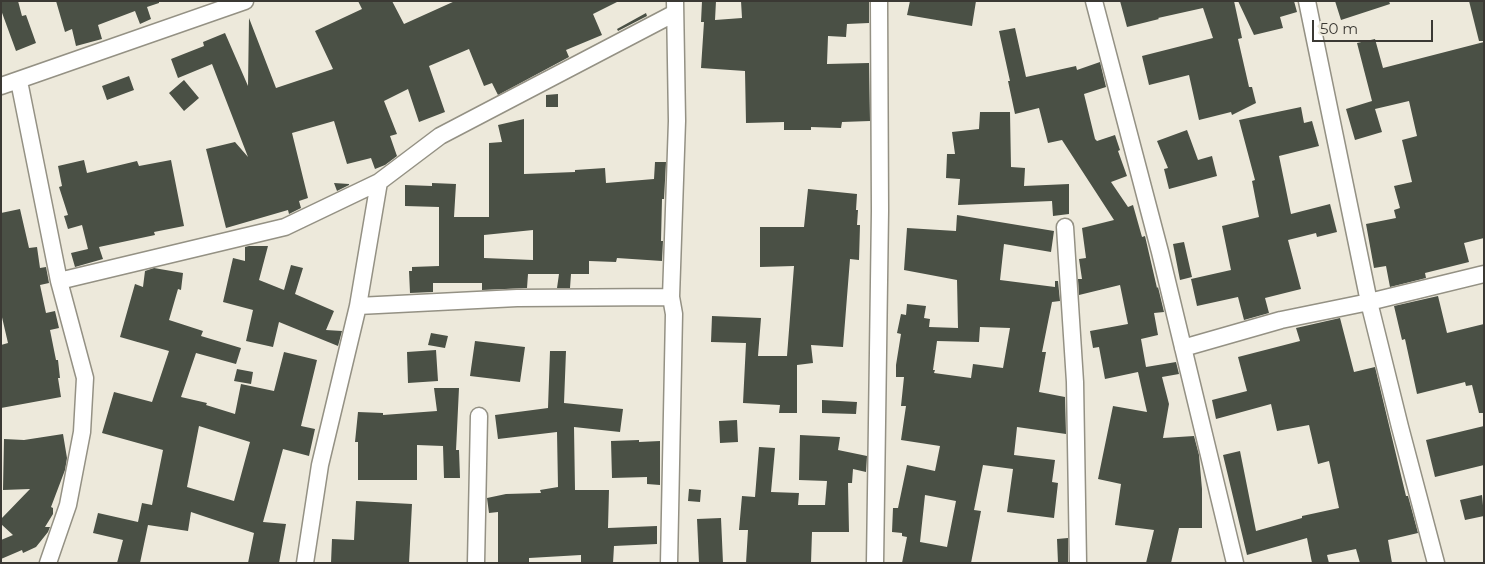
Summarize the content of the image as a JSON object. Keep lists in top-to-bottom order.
{
  "scale_bar": "50 m"
}
